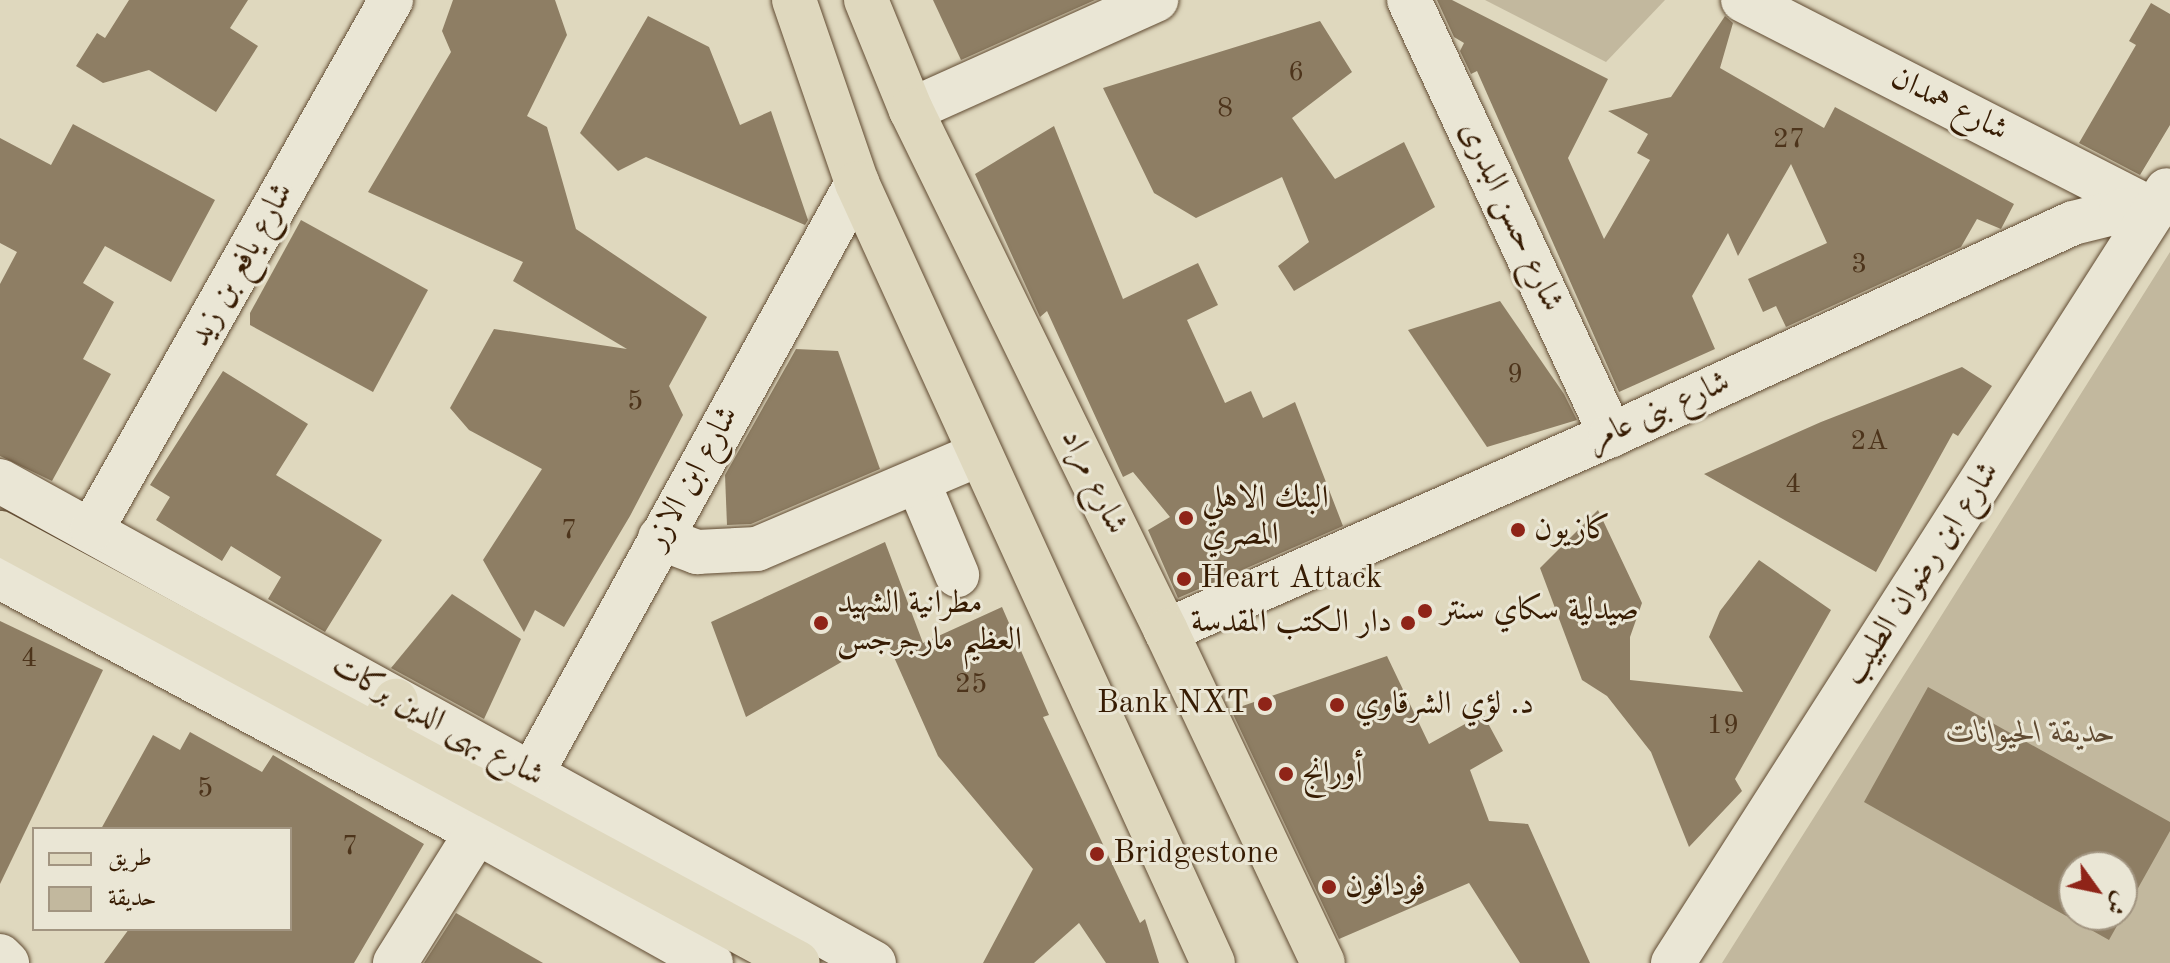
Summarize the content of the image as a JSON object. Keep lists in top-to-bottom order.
{
  "streets": {
    "main road": ["شارع مراد", "شارع بهى الدين بركات"],
    "street": [
      "شارع همدان",
      "شارع حسن البدرى",
      "شارع يافع بن زيد",
      "شارع بنى عامر",
      "شارع ابن الازر",
      "شارع ابن رضوان الطبيب"
    ]
  },
  "crossings": [
    ["شارع همدان", "شارع بنى عامر"],
    ["شارع همدان", "شارع ابن رضوان الطبيب"],
    ["شارع حسن البدرى", "شارع بنى عامر"],
    ["شارع يافع بن زيد", "شارع بهى الدين بركات"],
    ["شارع بنى عامر", "شارع مراد"],
    ["شارع بنى عامر", "شارع ابن رضوان الطبيب"],
    ["شارع ابن الازر", "شارع بهى الدين بركات"]
  ],
  "parks": ["حديقة الحيوانات"],
  "places": [
    "البنك الاهلي المصري",
    "كازيون",
    "Heart Attack",
    "صيدلية سكاي سنتر",
    "مطرانية الشهيد العظيم مارجرجس",
    "دار الكتب المقدسة",
    "Bank NXT",
    "د. لؤي الشرقاوي",
    "أورانج",
    "Bridgestone",
    "فودافون"
  ],
  "house_numbers": [
    "6",
    "8",
    "27",
    "3",
    "9",
    "5",
    "2A",
    "4",
    "7",
    "4",
    "25",
    "19",
    "5",
    "7"
  ],
  "legend": ["طريق", "حديقة"],
  "north": "bottom right"
}
